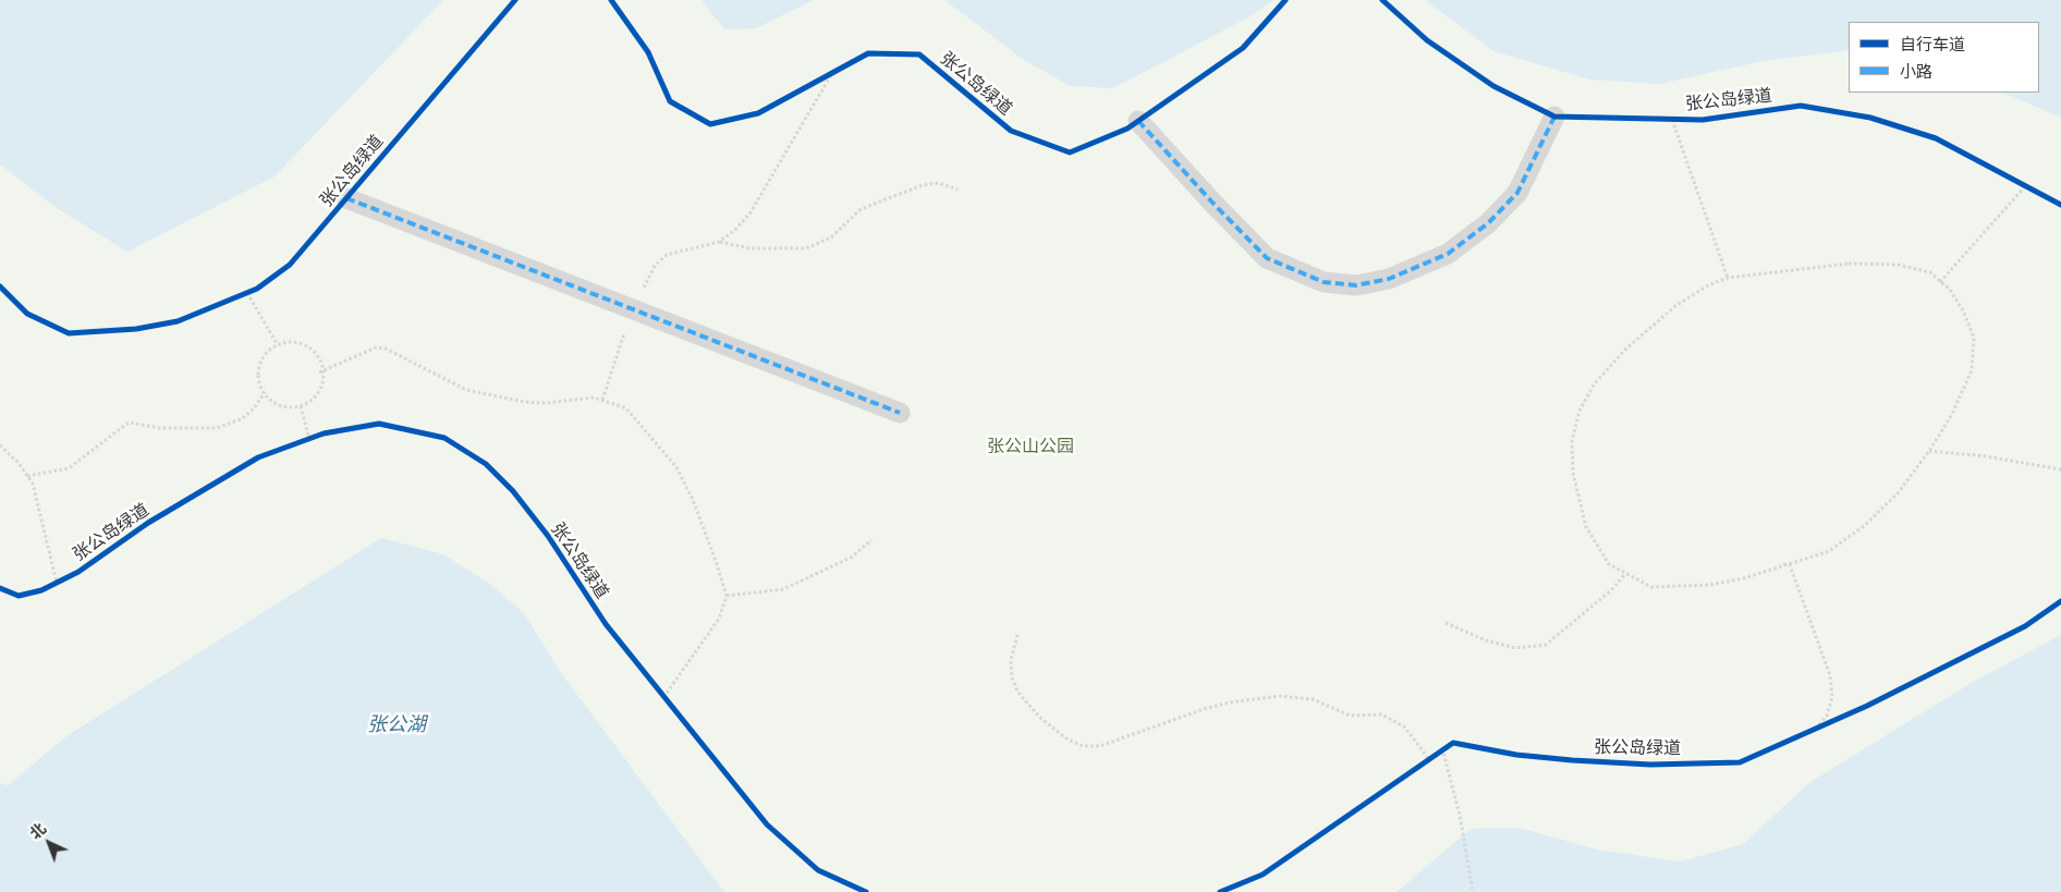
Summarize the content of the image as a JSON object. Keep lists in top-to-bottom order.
{
  "streets": {
    "cycle path": ["张公岛绿道"]
  },
  "water": ["张公湖"],
  "parks": ["张公山公园"],
  "legend": ["自行车道", "小路"],
  "north": "top left"
}
